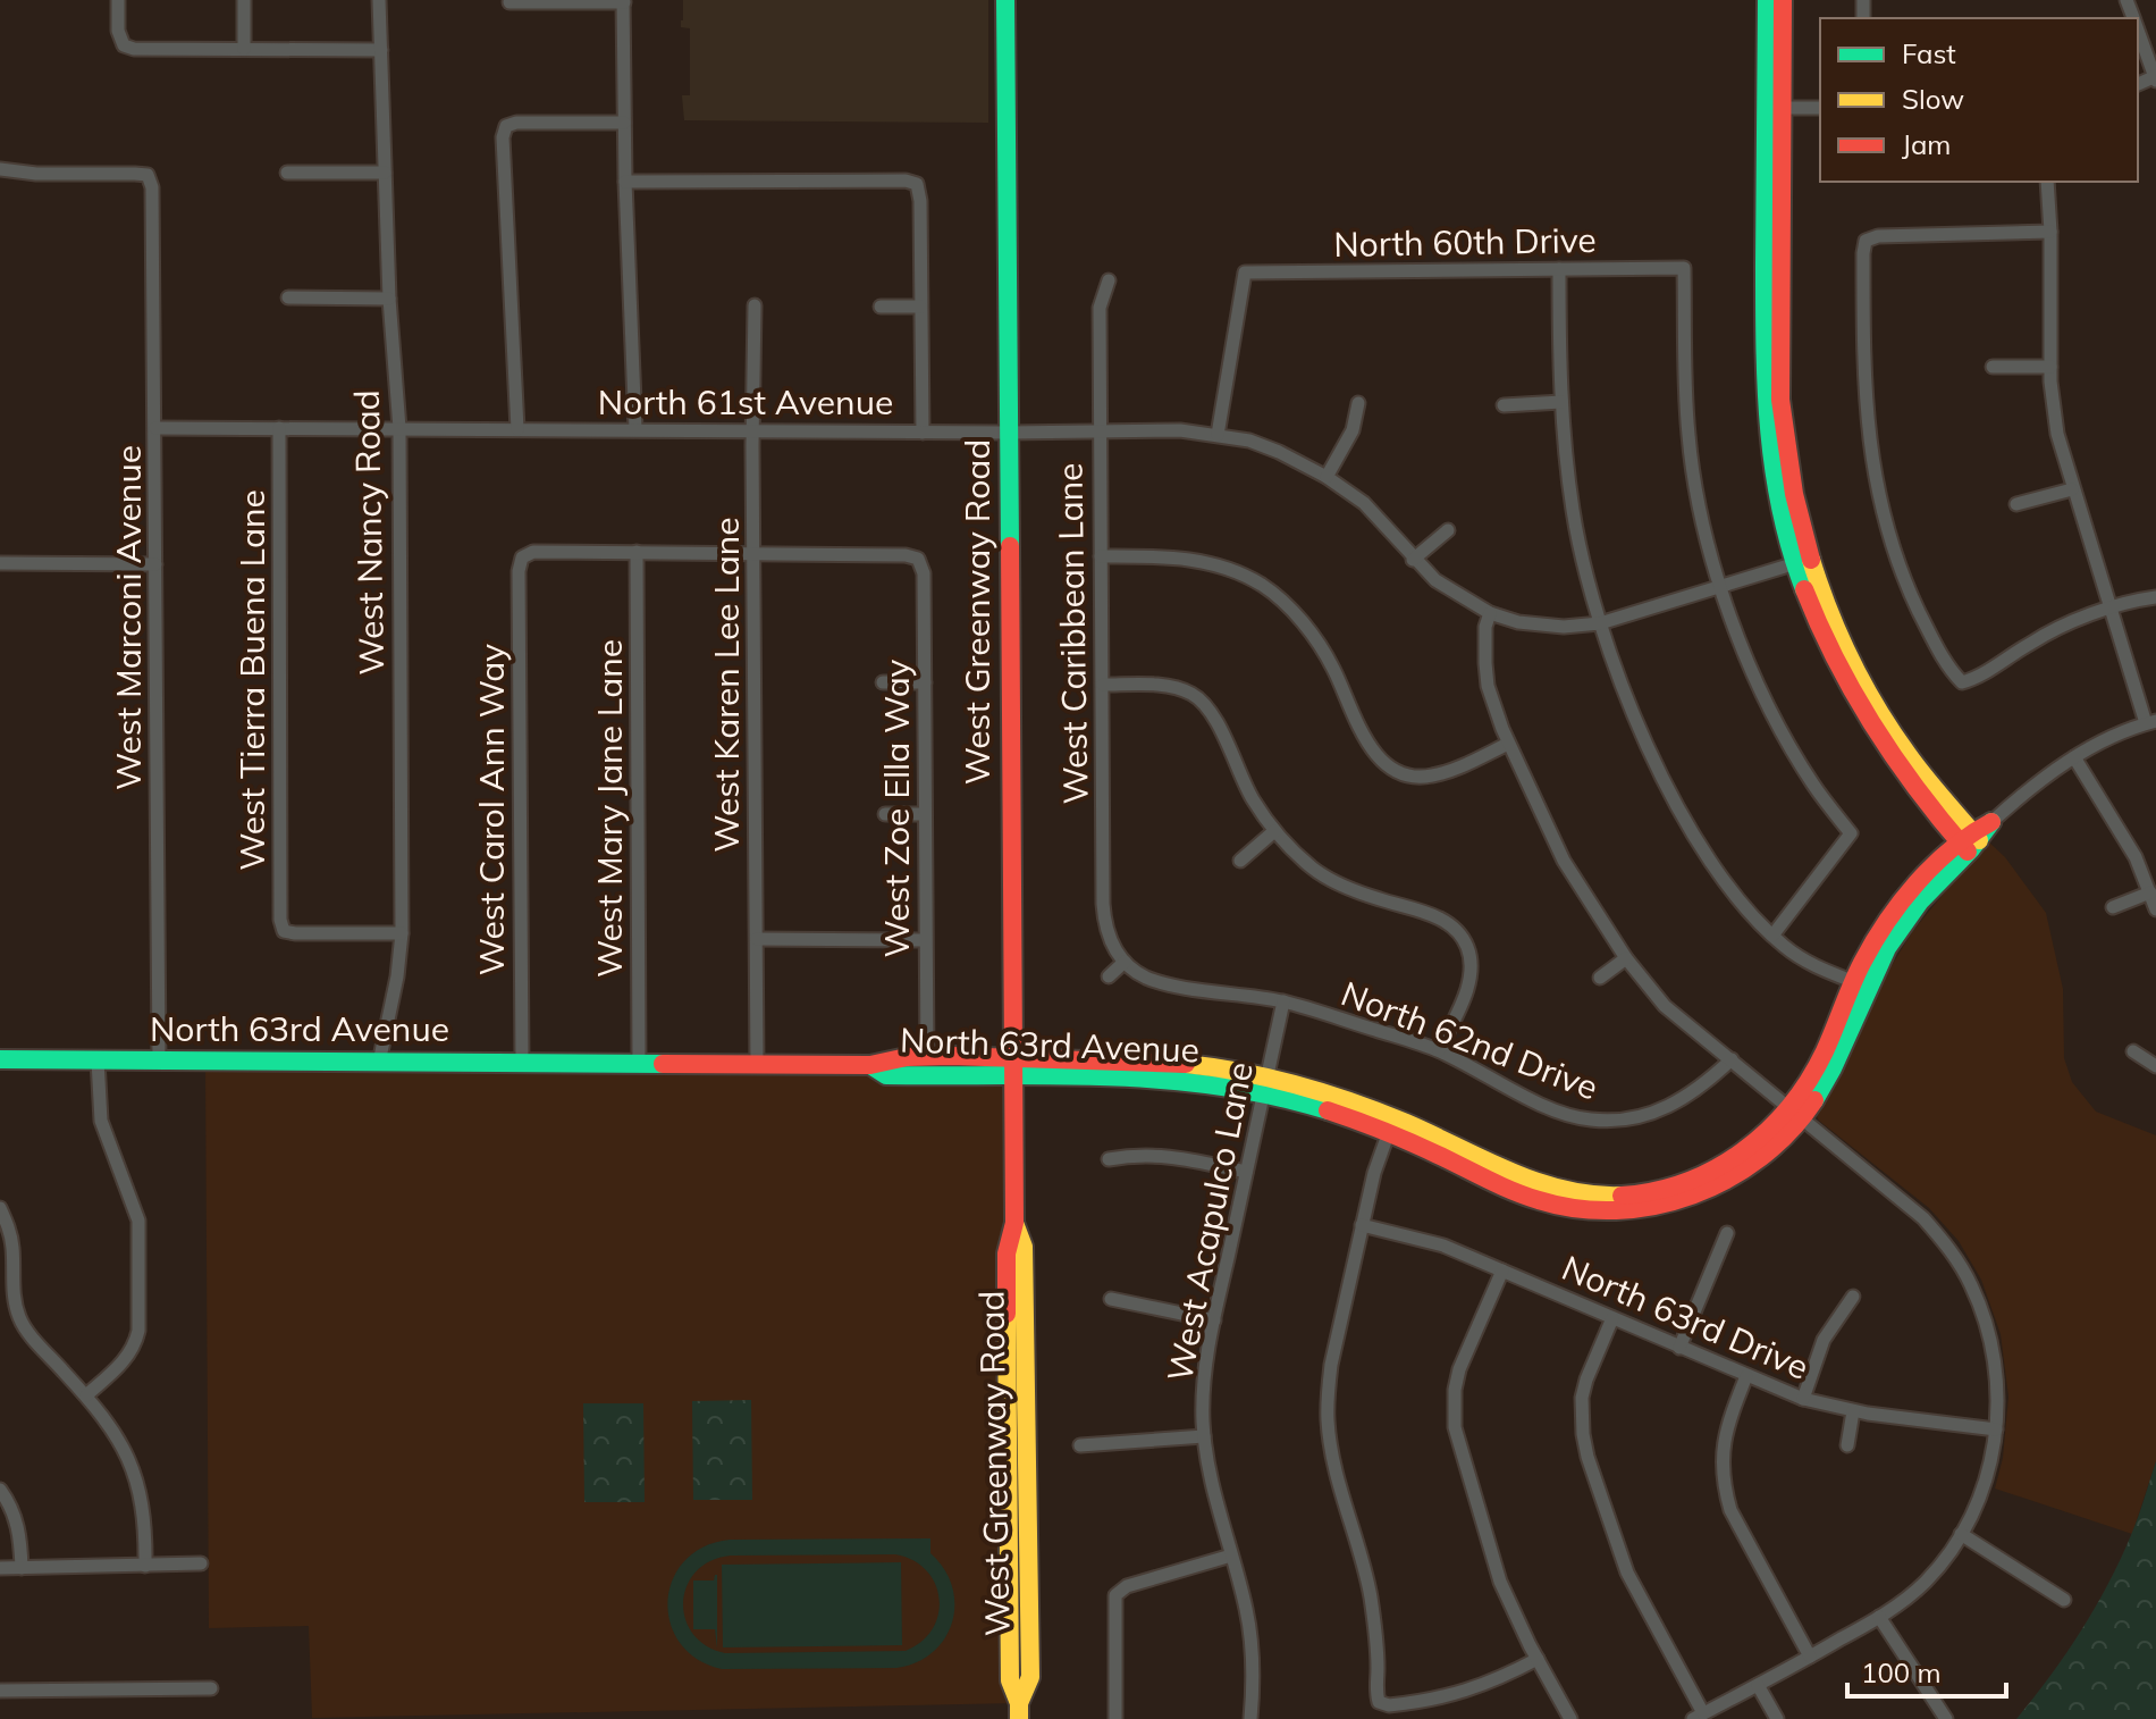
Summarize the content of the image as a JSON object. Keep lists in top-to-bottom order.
{
  "streets": {
    "street": [
      "North 60th Drive",
      "North 61st Avenue",
      "West Nancy Road",
      "West Greenway Road",
      "West Marconi Avenue",
      "West Caribbean Lane",
      "West Tierra Buena Lane",
      "West Karen Lee Lane",
      "West Mary Jane Lane",
      "West Zoe Ella Way",
      "West Carol Ann Way",
      "North 63rd Avenue",
      "North 62nd Drive",
      "West Acapulco Lane",
      "North 63rd Drive"
    ]
  },
  "crossings": [
    ["North 60th Drive", "North 61st Avenue"],
    ["North 61st Avenue", "West Nancy Road"],
    ["North 61st Avenue", "West Greenway Road"],
    ["North 61st Avenue", "West Marconi Avenue"],
    ["North 61st Avenue", "West Caribbean Lane"],
    ["North 61st Avenue", "West Tierra Buena Lane"],
    ["North 61st Avenue", "West Karen Lee Lane"],
    ["West Nancy Road", "West Tierra Buena Lane"],
    ["West Nancy Road", "North 63rd Avenue"],
    ["West Greenway Road", "North 63rd Avenue"],
    ["West Marconi Avenue", "North 63rd Avenue"],
    ["West Caribbean Lane", "North 62nd Drive"],
    ["West Karen Lee Lane", "West Zoe Ella Way"],
    ["West Karen Lee Lane", "North 63rd Avenue"],
    ["West Mary Jane Lane", "West Carol Ann Way"],
    ["West Mary Jane Lane", "North 63rd Avenue"],
    ["West Zoe Ella Way", "North 63rd Avenue"],
    ["West Carol Ann Way", "North 63rd Avenue"],
    ["North 63rd Avenue", "West Acapulco Lane"],
    ["North 62nd Drive", "West Acapulco Lane"]
  ],
  "legend": ["Fast", "Slow", "Jam"],
  "scale_bar": "100 m"
}
